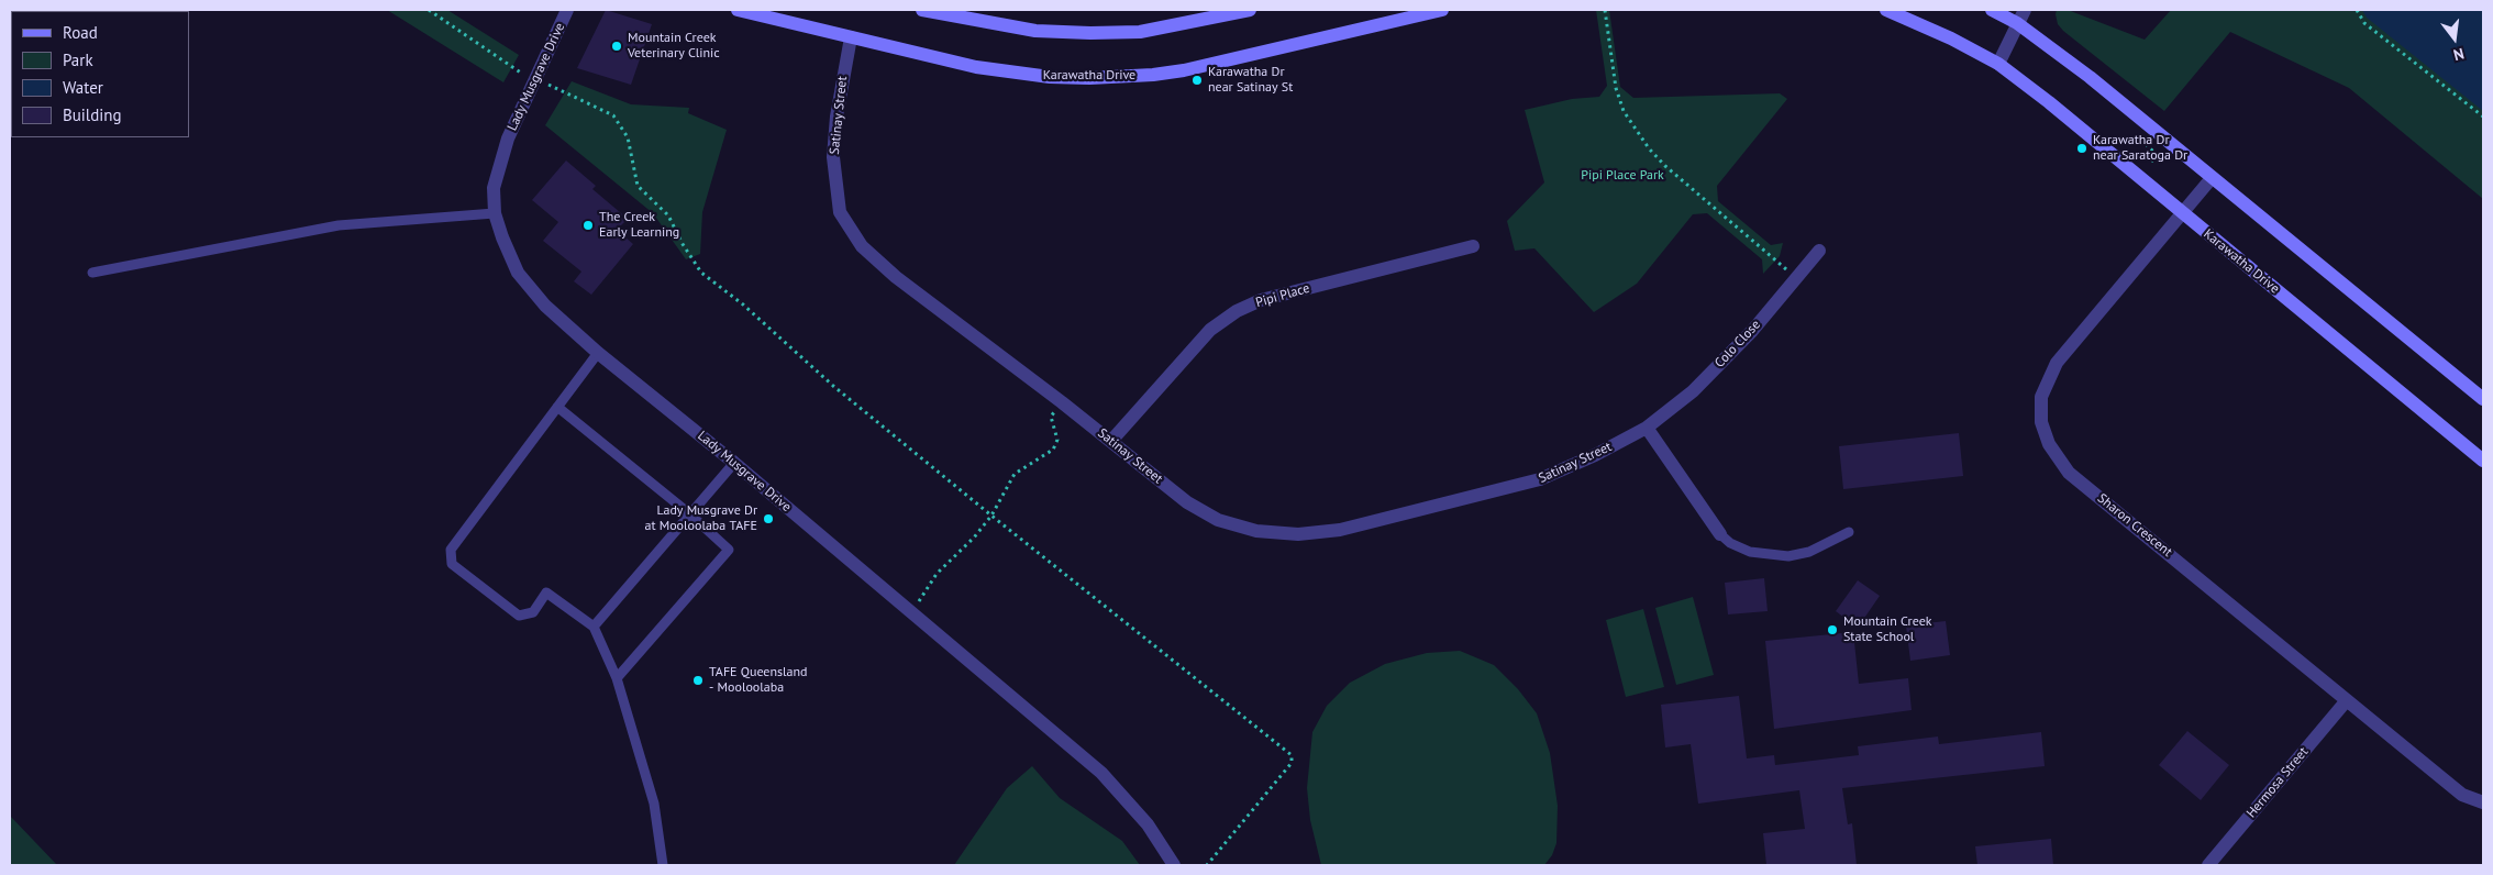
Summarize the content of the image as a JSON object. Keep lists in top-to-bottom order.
{
  "streets": {
    "main road": ["Karawatha Drive"],
    "street": [
      "Lady Musgrave Drive",
      "Satinay Street",
      "Pipi Place",
      "Colo Close",
      "Sharon Crescent",
      "Hermosa Street"
    ]
  },
  "crossings": [
    ["Karawatha Drive", "Satinay Street"],
    ["Karawatha Drive", "Sharon Crescent"],
    ["Satinay Street", "Pipi Place"],
    ["Satinay Street", "Colo Close"],
    ["Sharon Crescent", "Hermosa Street"]
  ],
  "parks": ["Pipi Place Park"],
  "places": [
    "Mountain Creek Veterinary Clinic",
    "Karawatha Dr near Satinay St",
    "Karawatha Dr near Saratoga Dr",
    "The Creek Early Learning",
    "Lady Musgrave Dr at Mooloolaba TAFE",
    "Mountain Creek State School",
    "TAFE Queensland - Mooloolaba"
  ],
  "legend": [
    "Road",
    "Park",
    "Water",
    "Building"
  ],
  "north": "bottom"
}
